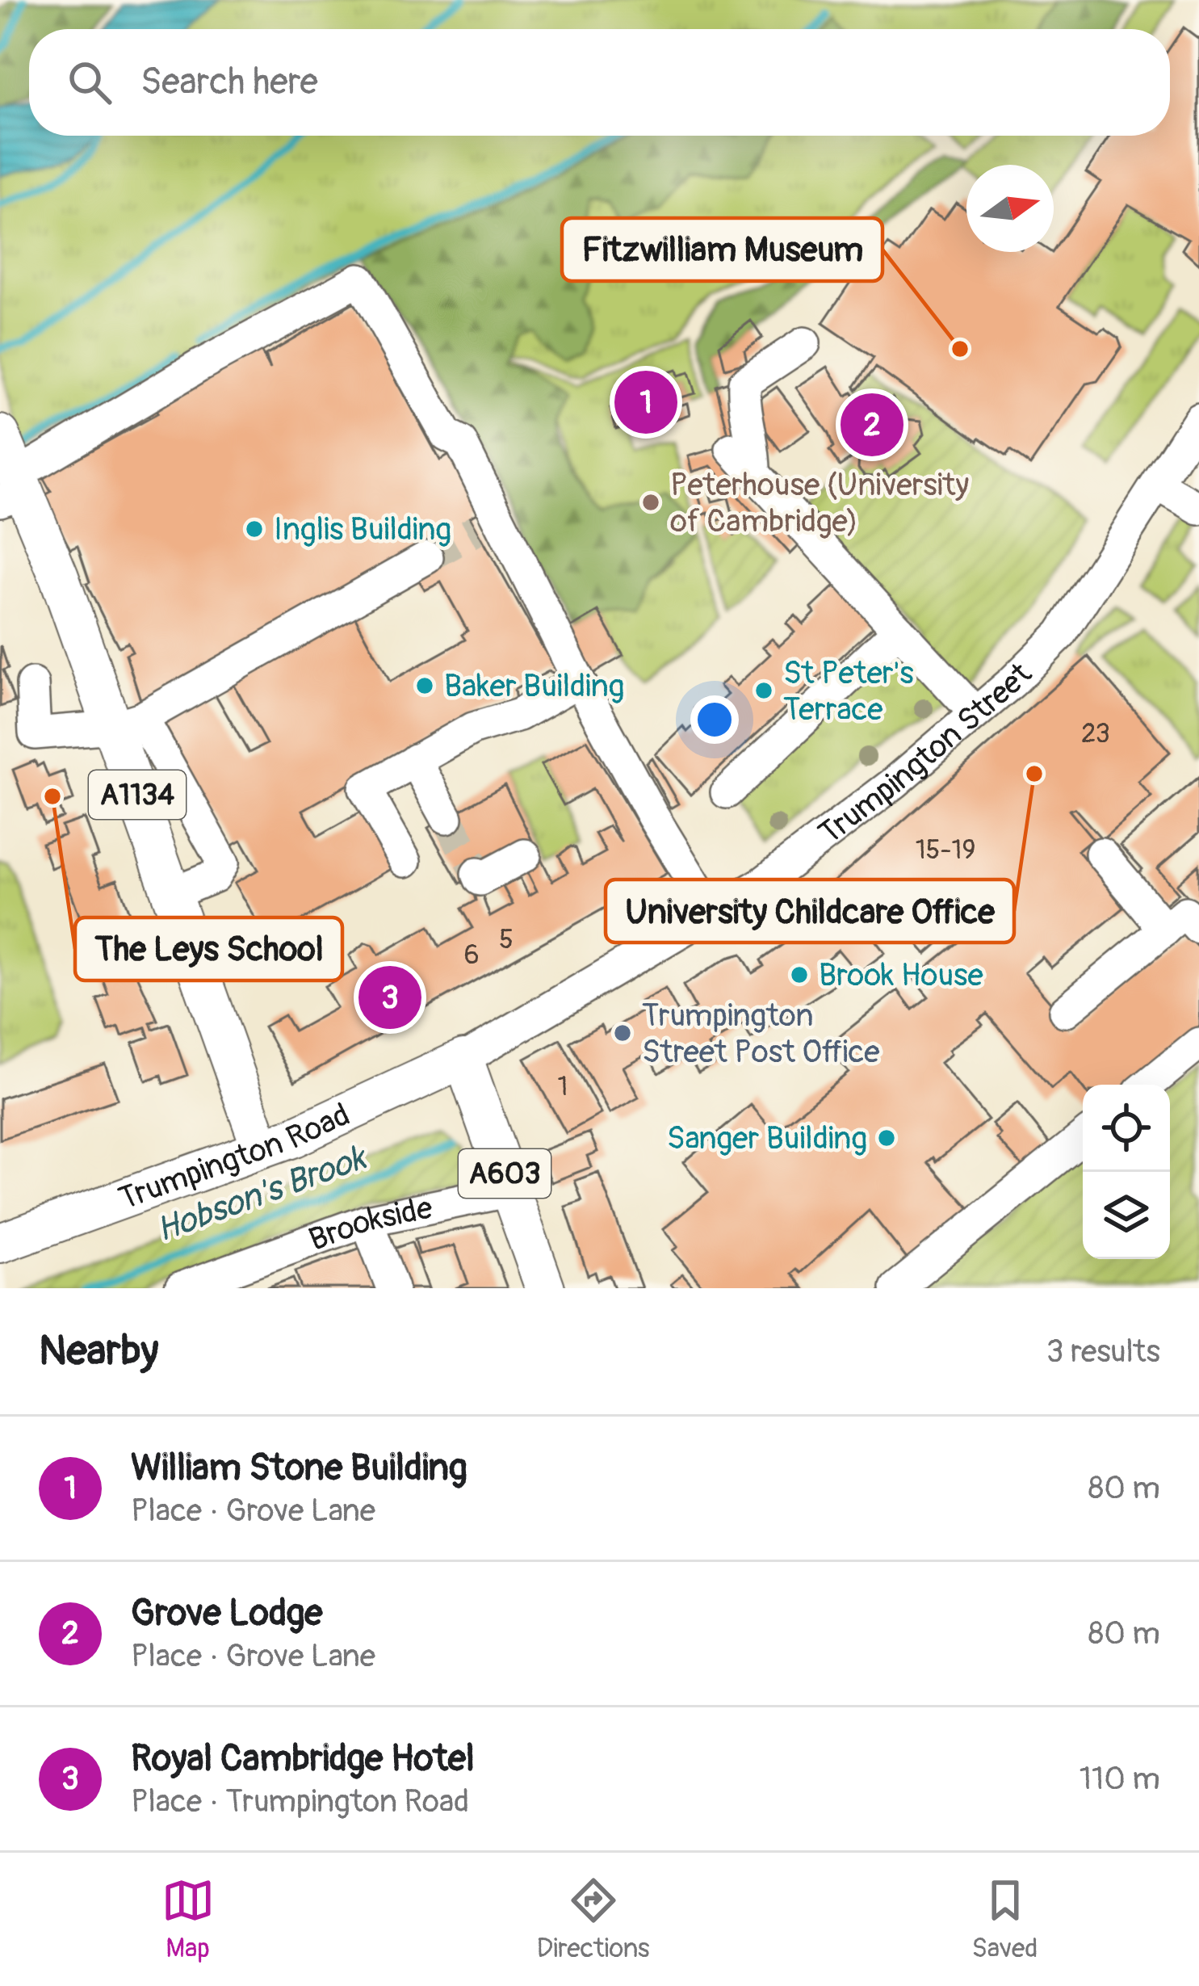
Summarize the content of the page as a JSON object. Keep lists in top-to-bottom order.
{
  "streets": {
    "main road": ["A1134", "Trumpington Road", "A603"],
    "street": ["Trumpington Street", "Brookside"]
  },
  "crossings": [
    ["Trumpington Street", "Trumpington Road"],
    ["Trumpington Street", "A603"],
    ["A1134", "Trumpington Road"],
    ["Trumpington Road", "A603"],
    ["A603", "Brookside"]
  ],
  "water": ["Hobson's Brook"],
  "places": [
    "Fitzwilliam Museum",
    "Peterhouse (University of Cambridge)",
    "Inglis Building",
    "Baker Building",
    "St Peter's Terrace",
    "University Childcare Office",
    "The Leys School",
    "Brook House",
    "Trumpington Street Post Office",
    "Sanger Building"
  ],
  "house_numbers": [
    "23",
    "15-19",
    "5",
    "6",
    "1"
  ],
  "north": "right",
  "page": {
    "search": "Search here",
    "pins": ["1", "2", "3"],
    "heading": ["Nearby", "3 results"],
    "list": [
      {
        "mark": "1",
        "name": "William Stone Building",
        "note": "Place · Grove Lane",
        "value": "80 m"
      },
      {
        "mark": "2",
        "name": "Grove Lodge",
        "note": "Place · Grove Lane",
        "value": "80 m"
      },
      {
        "mark": "3",
        "name": "Royal Cambridge Hotel",
        "note": "Place · Trumpington Road",
        "value": "110 m"
      }
    ],
    "nav": ["Map", "Directions", "Saved"]
  }
}
